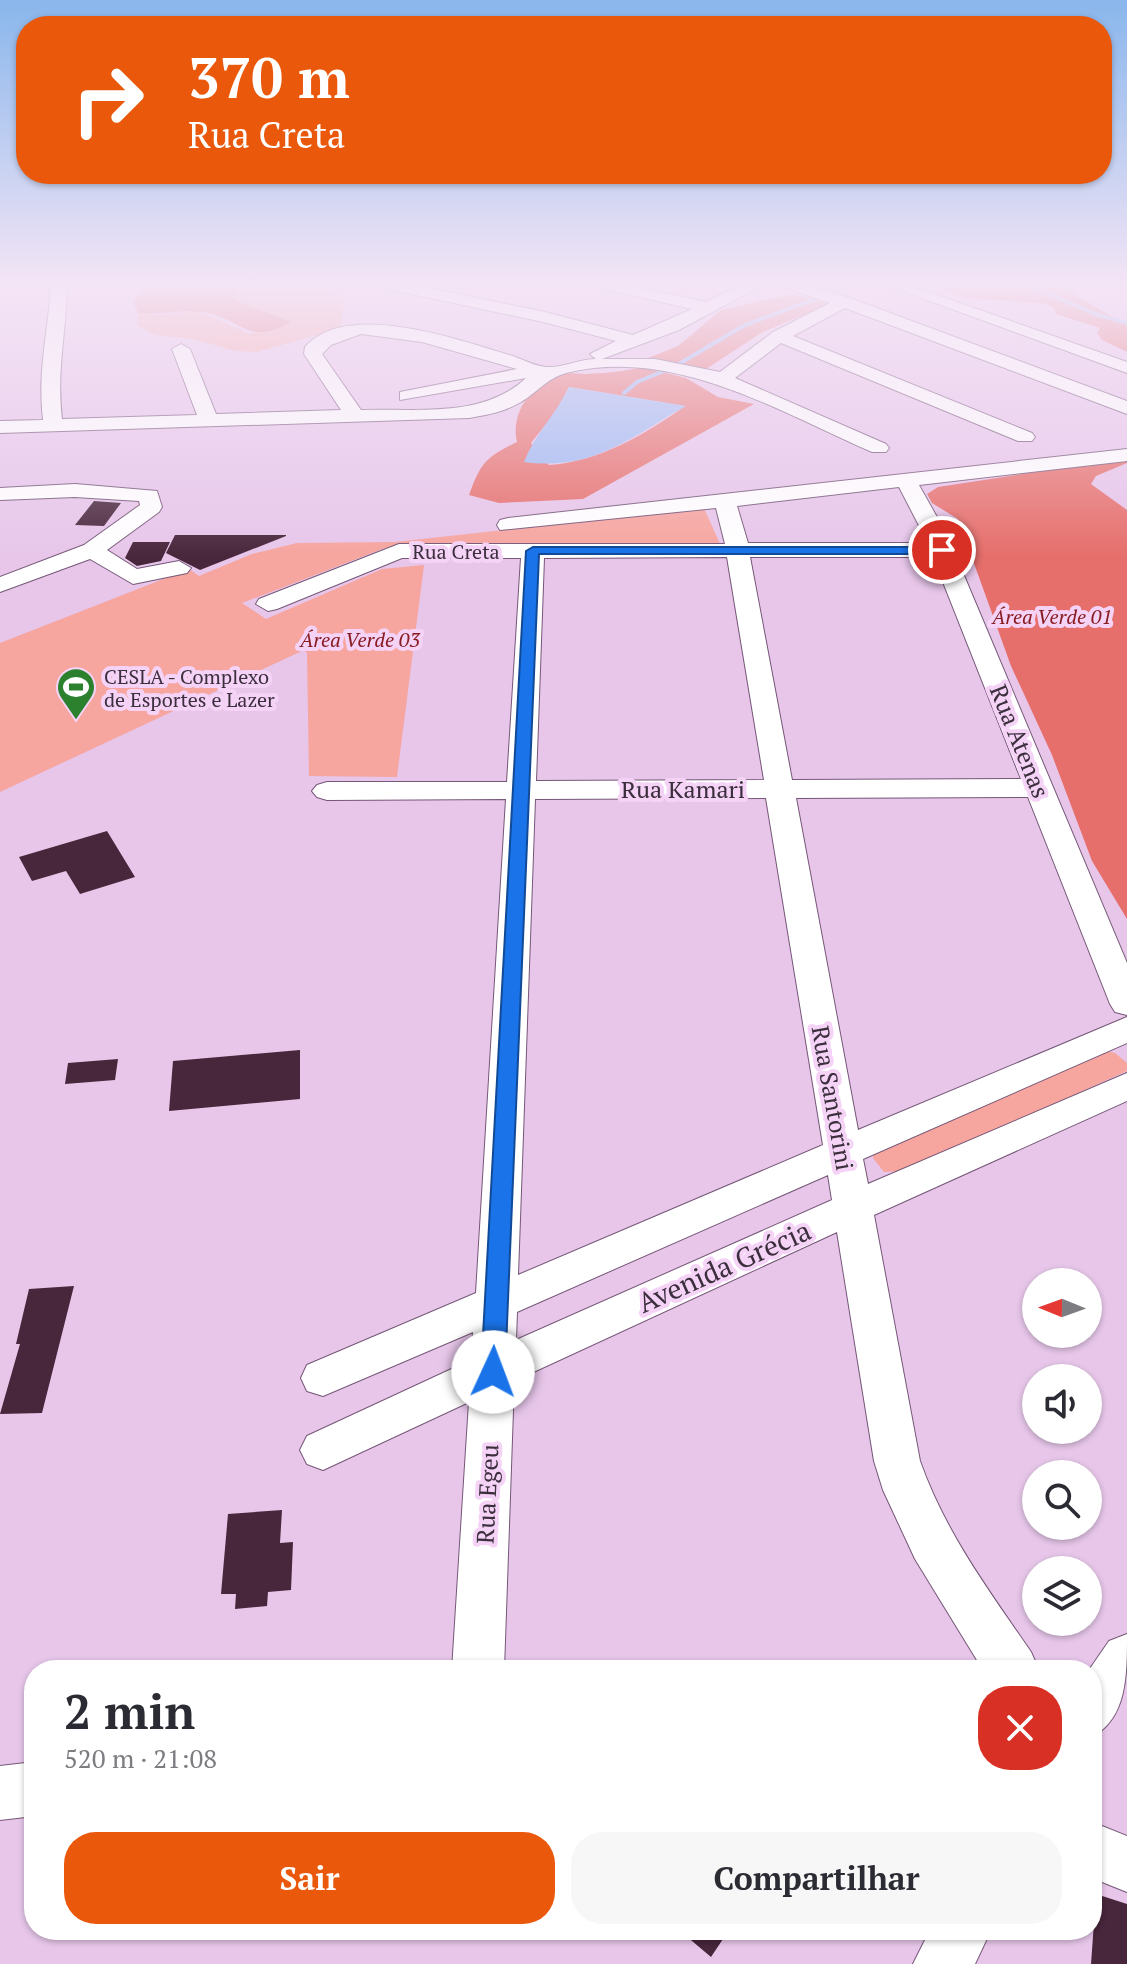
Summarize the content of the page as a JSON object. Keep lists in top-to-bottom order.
{
  "streets": {
    "street": [
      "Rua Creta",
      "Rua Atenas",
      "Rua Kamari",
      "Rua Santorini",
      "Avenida Grécia",
      "Rua Egeu"
    ]
  },
  "crossings": [
    ["Rua Creta", "Rua Atenas"],
    ["Rua Creta", "Rua Santorini"],
    ["Rua Creta", "Rua Egeu"],
    ["Rua Atenas", "Rua Kamari"],
    ["Rua Kamari", "Rua Santorini"],
    ["Rua Kamari", "Rua Egeu"],
    ["Rua Santorini", "Avenida Grécia"],
    ["Avenida Grécia", "Rua Egeu"]
  ],
  "parks": ["Área Verde 01", "Área Verde 03"],
  "places": {
    "sports": ["CESLA - Complexo de Esportes e Lazer"]
  },
  "north": "left",
  "page": {
    "turn": ["370 m", "Rua Creta"],
    "heading": ["2 min", "520 m · 21:08"],
    "buttons": ["Sair", "Compartilhar"]
  }
}
